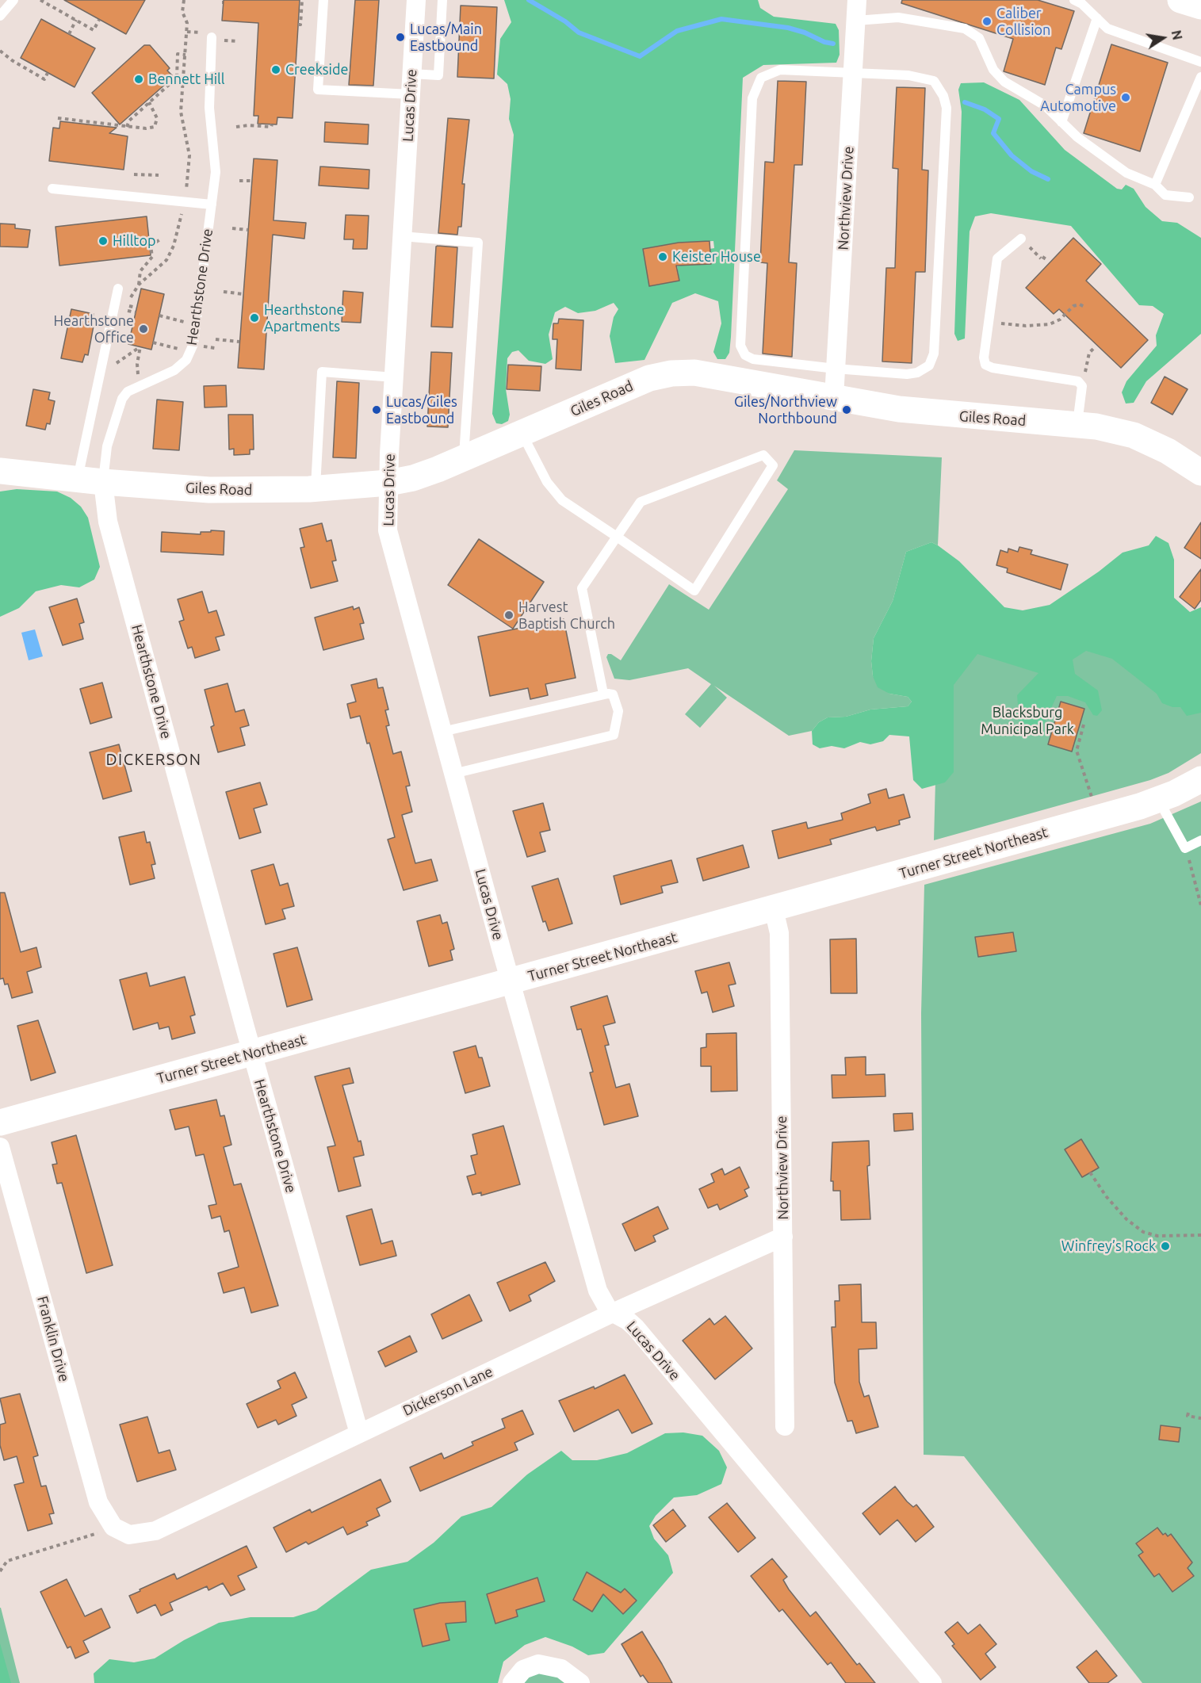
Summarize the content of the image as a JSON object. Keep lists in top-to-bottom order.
{
  "streets": {
    "street": [
      "Lucas Drive",
      "Northview Drive",
      "Hearthstone Drive",
      "Giles Road",
      "Turner Street Northeast",
      "Franklin Drive",
      "Dickerson Lane"
    ]
  },
  "crossings": [
    ["Lucas Drive", "Giles Road"],
    ["Lucas Drive", "Turner Street Northeast"],
    ["Lucas Drive", "Dickerson Lane"],
    ["Northview Drive", "Giles Road"],
    ["Northview Drive", "Turner Street Northeast"],
    ["Northview Drive", "Dickerson Lane"],
    ["Hearthstone Drive", "Giles Road"],
    ["Hearthstone Drive", "Turner Street Northeast"],
    ["Hearthstone Drive", "Dickerson Lane"],
    ["Franklin Drive", "Dickerson Lane"]
  ],
  "districts": ["DICKERSON"],
  "parks": ["Blacksburg Municipal Park"],
  "places": [
    "Caliber Collision",
    "Lucas/Main Eastbound",
    "Creekside",
    "Bennett Hill",
    "Campus Automotive",
    "Hilltop",
    "Keister House",
    "Hearthstone Apartments",
    "Hearthstone Office",
    "Lucas/Giles Eastbound",
    "Giles/Northview Northbound",
    "Harvest Baptish Church",
    "Winfrey’s Rock"
  ],
  "north": "right"
}
